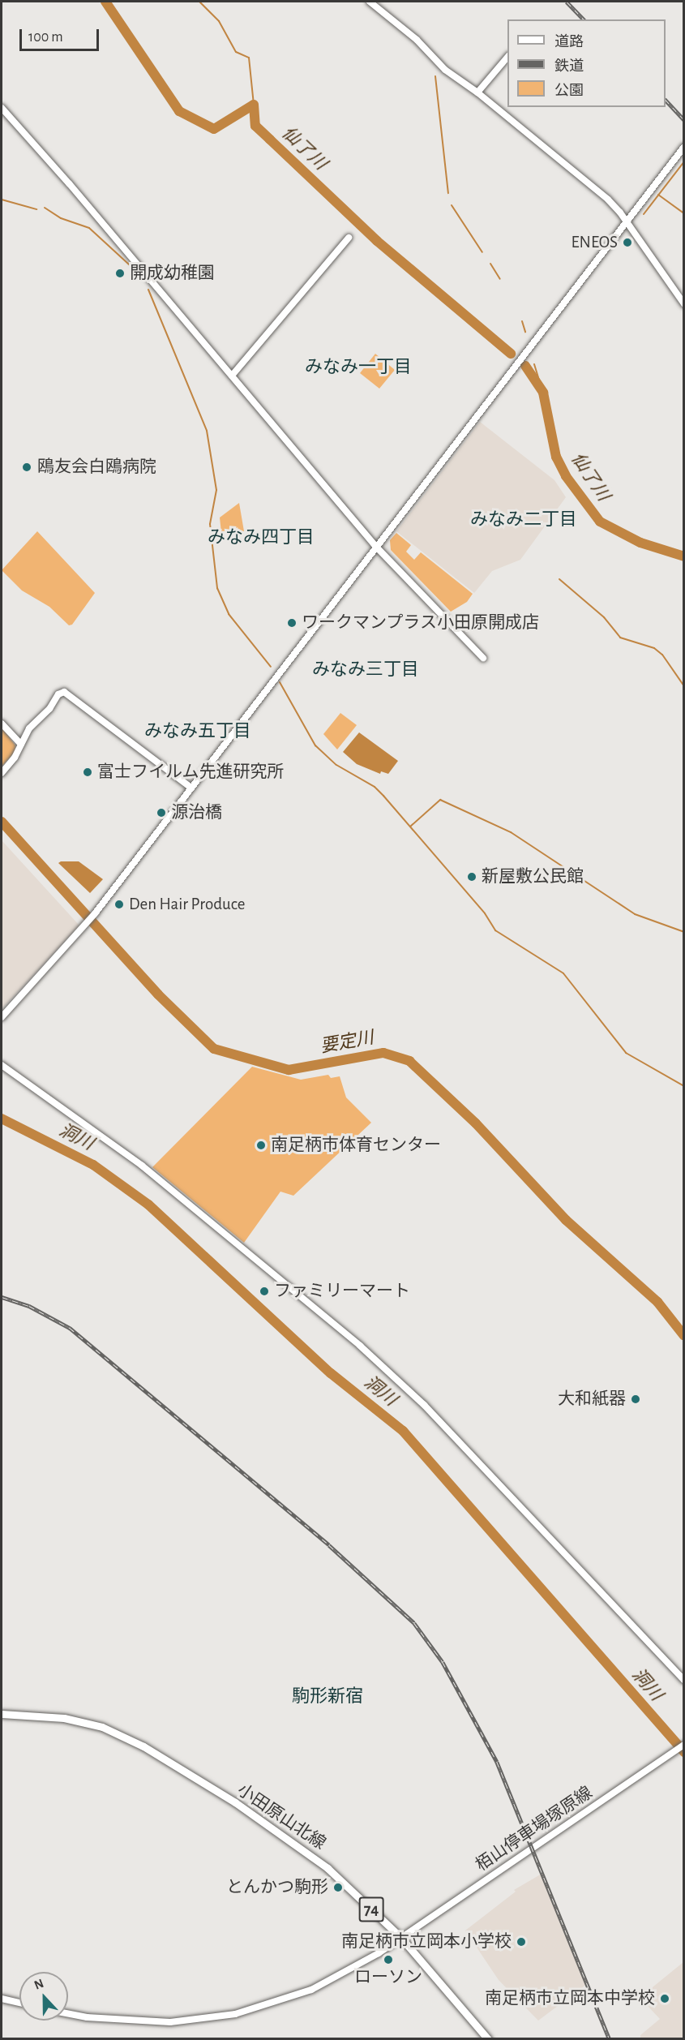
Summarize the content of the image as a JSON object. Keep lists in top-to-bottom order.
{
  "streets": {
    "main road": ["小田原山北線", "74"],
    "street": ["栢山停車場塚原線"]
  },
  "crossings": [
    ["小田原山北線", "栢山停車場塚原線"]
  ],
  "districts": [
    "みなみ一丁目",
    "みなみ二丁目",
    "みなみ四丁目",
    "みなみ三丁目",
    "みなみ五丁目",
    "駒形新宿"
  ],
  "water": ["仙了川", "要定川", "洞川"],
  "places": [
    "ENEOS",
    "開成幼稚園",
    "鴎友会白鴎病院",
    "ワークマンプラス小田原開成店",
    "富士フイルム先進研究所",
    "源治橋",
    "新屋敷公民館",
    "Den Hair Produce",
    "南足柄市体育センター",
    "ファミリーマート",
    "大和紙器",
    "とんかつ駒形",
    "南足柄市立岡本小学校",
    "ローソン",
    "南足柄市立岡本中学校"
  ],
  "legend": ["道路", "鉄道", "公園"],
  "scale_bar": "100 m",
  "north": "top"
}
